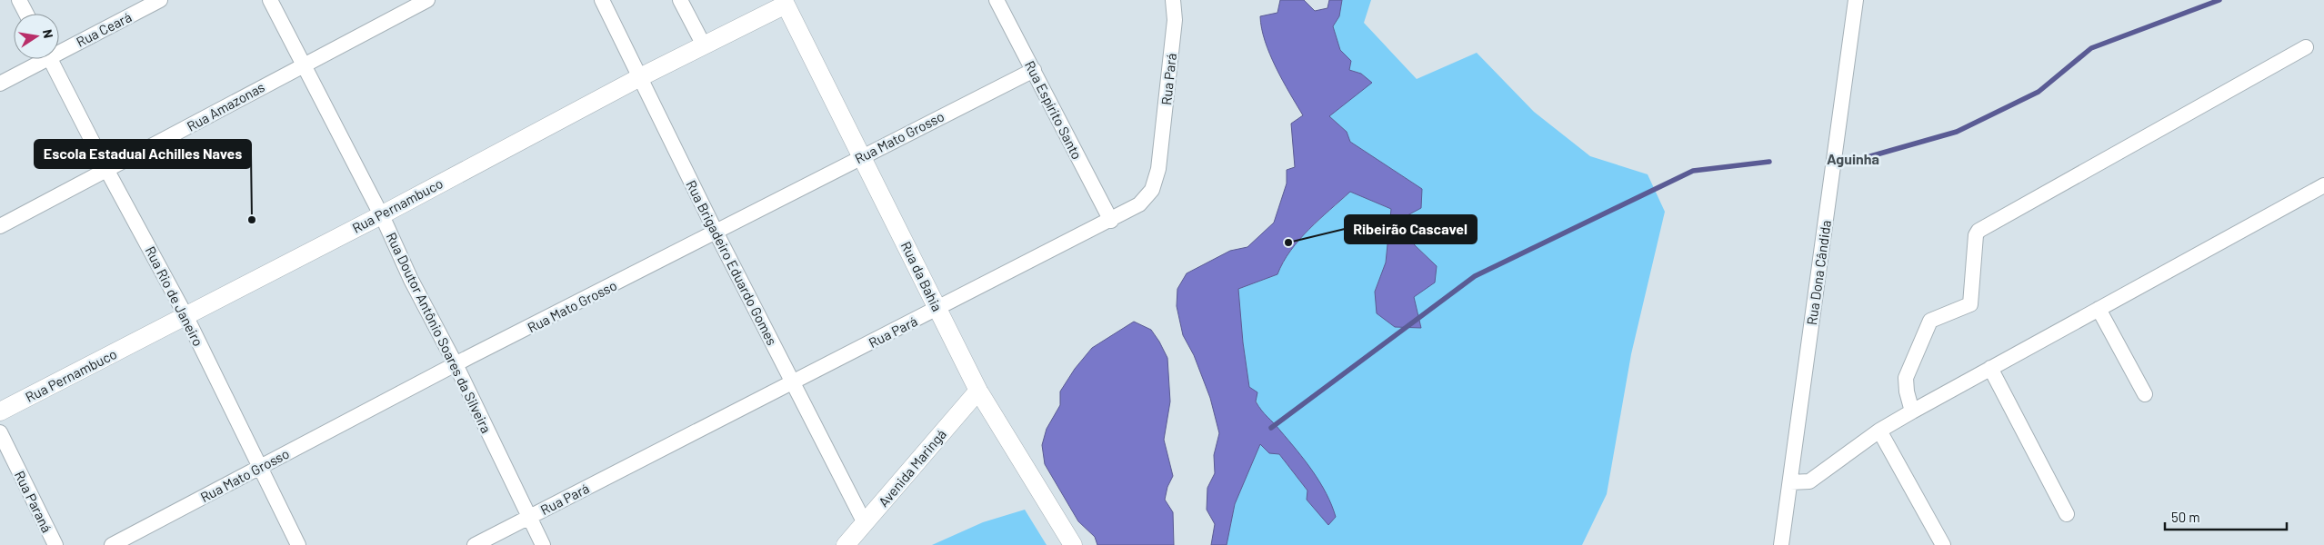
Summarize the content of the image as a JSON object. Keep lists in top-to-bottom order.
{
  "streets": {
    "street": [
      "Rua Ceará",
      "Rua Pará",
      "Rua Amazonas",
      "Rua Espírito Santo",
      "Rua Mato Grosso",
      "Rua Pernambuco",
      "Rua Brigadeiro Eduardo Gomes",
      "Rua Dona Cândida",
      "Rua da Bahia",
      "Rua Rio de Janeiro",
      "Rua Doutor Antônio Soares da Silveira",
      "Avenida Maringá",
      "Rua Paraná"
    ]
  },
  "crossings": [
    ["Rua Pará", "Rua Espírito Santo"],
    ["Rua Pará", "Rua Brigadeiro Eduardo Gomes"],
    ["Rua Pará", "Rua da Bahia"],
    ["Rua Pará", "Rua Doutor Antônio Soares da Silveira"],
    ["Rua Amazonas", "Rua Rio de Janeiro"],
    ["Rua Amazonas", "Rua Doutor Antônio Soares da Silveira"],
    ["Rua Espírito Santo", "Rua Mato Grosso"],
    ["Rua Mato Grosso", "Rua Brigadeiro Eduardo Gomes"],
    ["Rua Mato Grosso", "Rua da Bahia"],
    ["Rua Mato Grosso", "Rua Rio de Janeiro"],
    ["Rua Mato Grosso", "Rua Doutor Antônio Soares da Silveira"],
    ["Rua Pernambuco", "Rua Brigadeiro Eduardo Gomes"],
    ["Rua Pernambuco", "Rua da Bahia"],
    ["Rua Pernambuco", "Rua Rio de Janeiro"],
    ["Rua Pernambuco", "Rua Doutor Antônio Soares da Silveira"],
    ["Rua Brigadeiro Eduardo Gomes", "Avenida Maringá"],
    ["Rua da Bahia", "Avenida Maringá"]
  ],
  "districts": ["Aguinha"],
  "places": ["Escola Estadual Achilles Naves", "Ribeirão Cascavel"],
  "scale_bar": "50 m",
  "north": "right"
}
